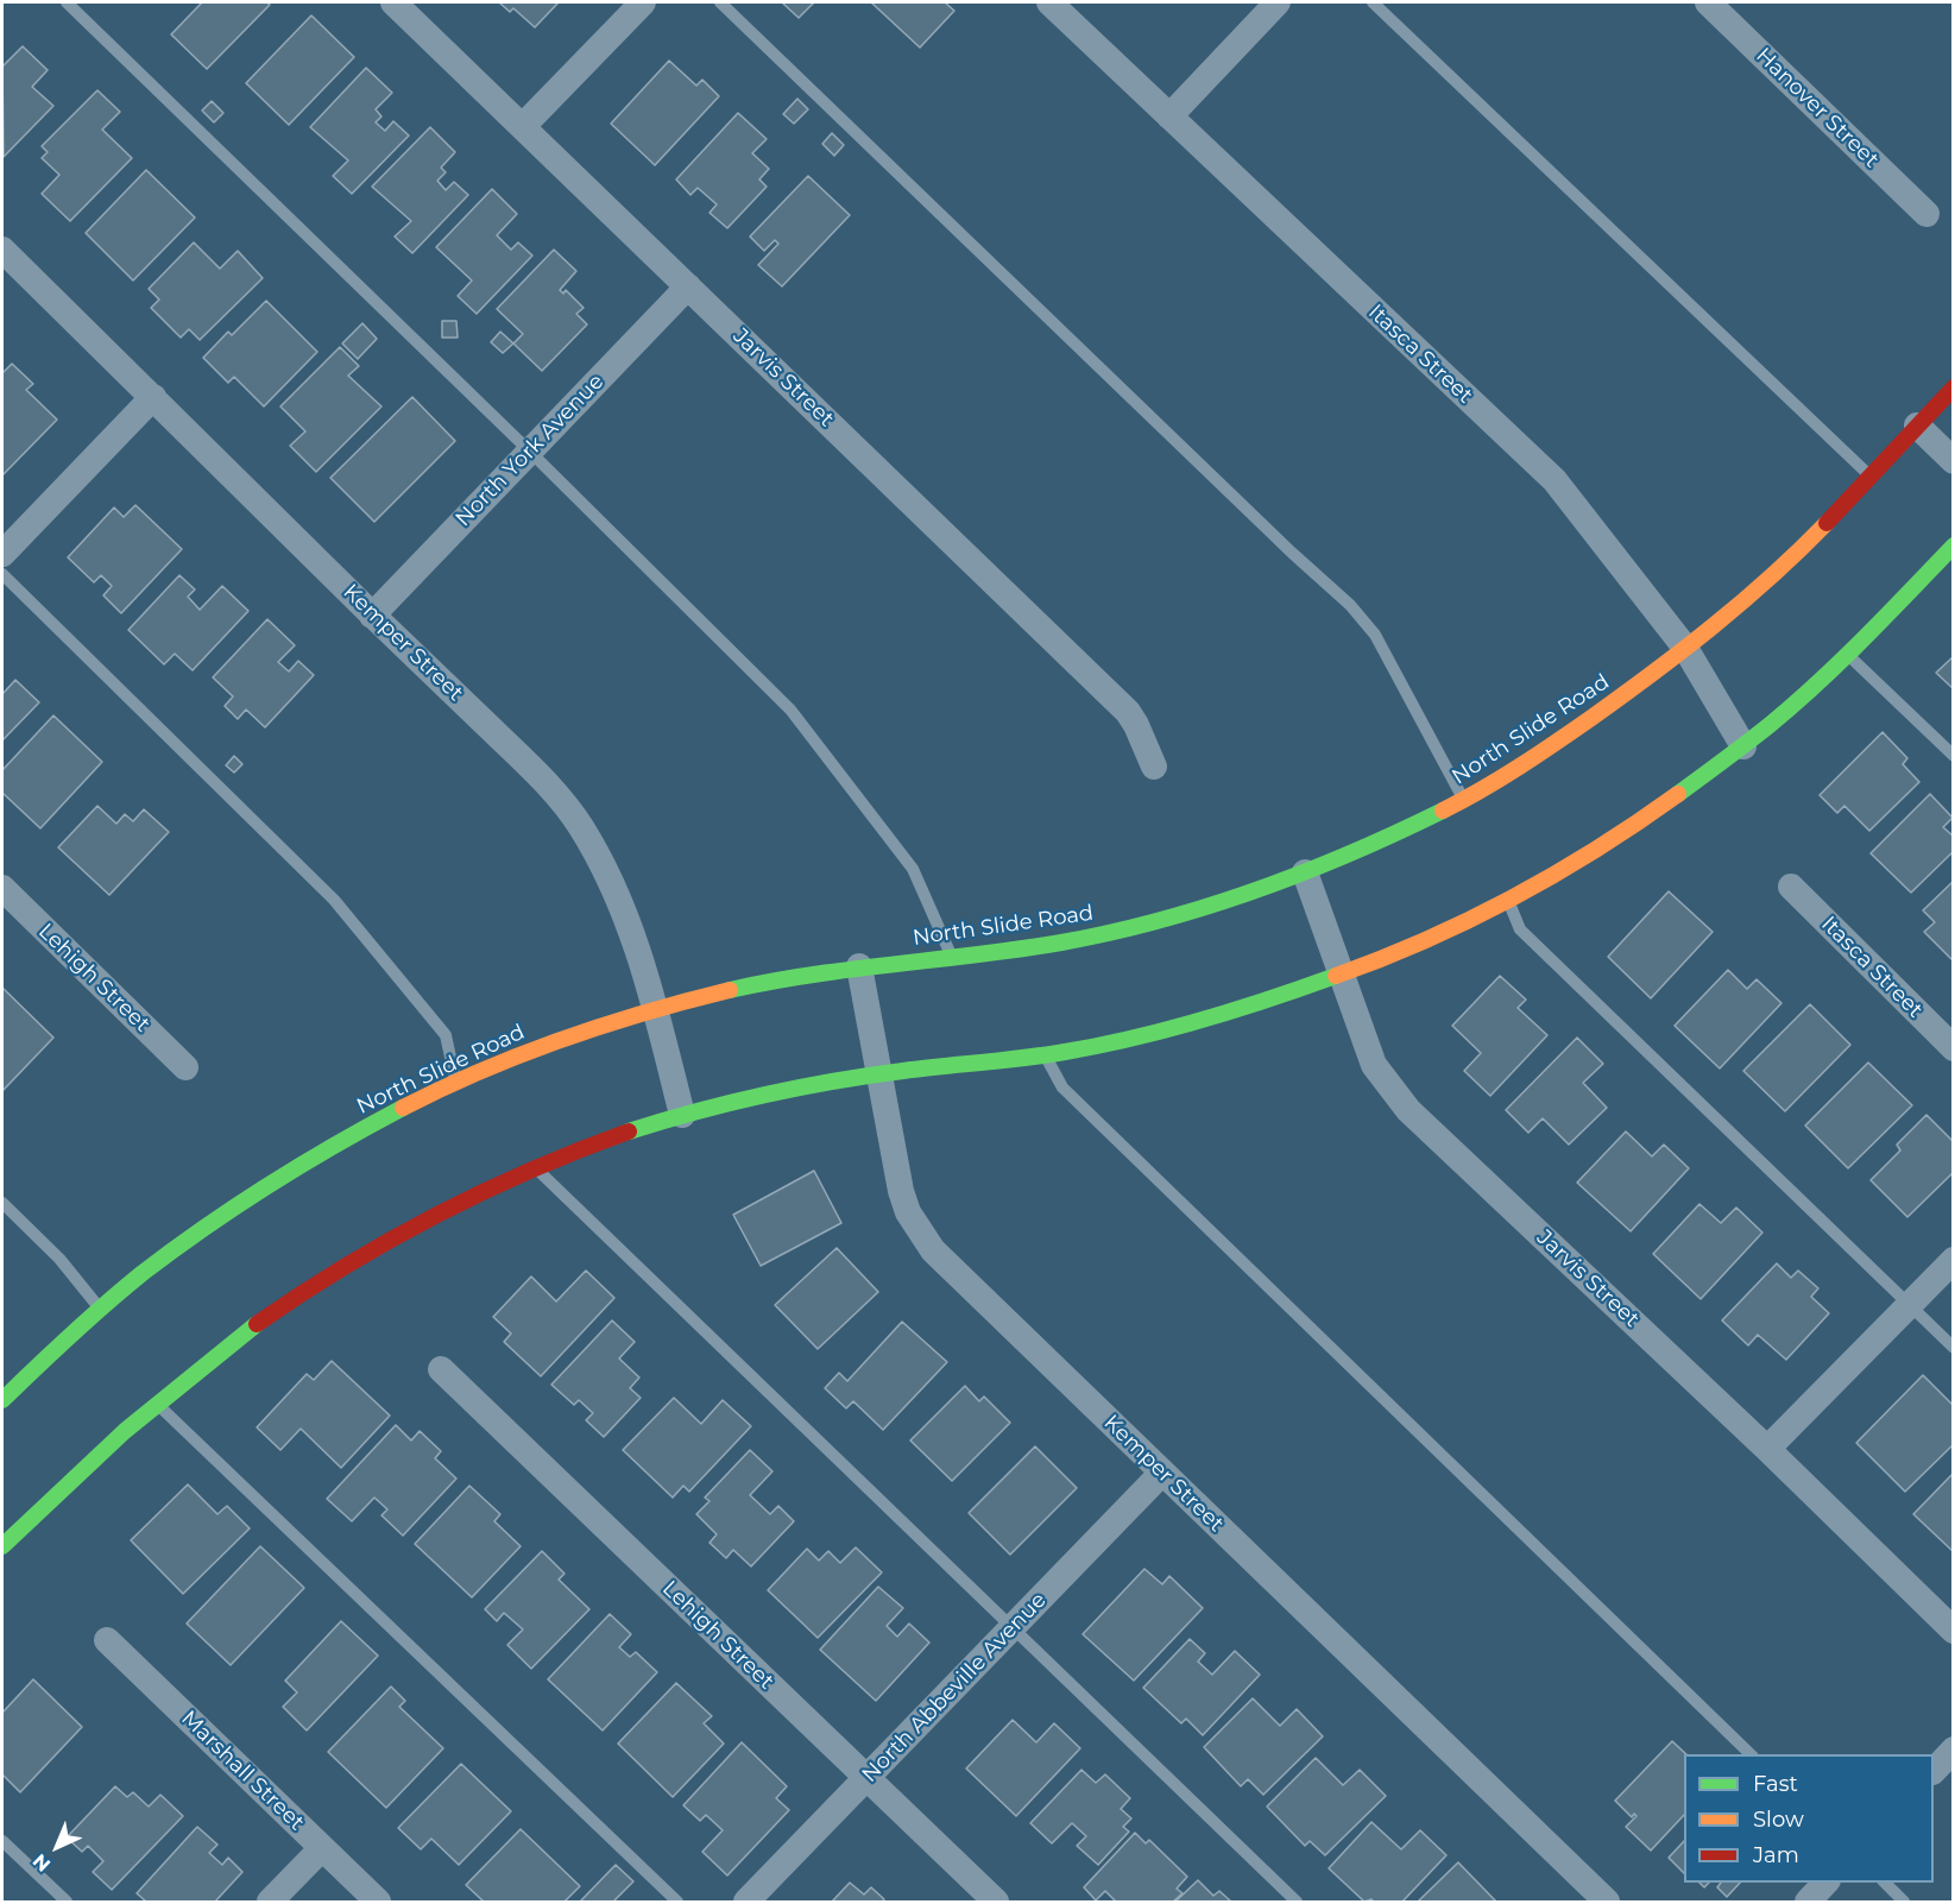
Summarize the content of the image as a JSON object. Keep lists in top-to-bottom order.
{
  "streets": {
    "main road": ["North Slide Road"],
    "street": [
      "Hanover Street",
      "Itasca Street",
      "Jarvis Street",
      "North York Avenue",
      "Kemper Street",
      "Lehigh Street",
      "North Abbeville Avenue",
      "Marshall Street"
    ]
  },
  "crossings": [
    ["Itasca Street", "North Slide Road"],
    ["Jarvis Street", "North York Avenue"],
    ["Jarvis Street", "North Slide Road"],
    ["North York Avenue", "Kemper Street"],
    ["Kemper Street", "North Slide Road"],
    ["Kemper Street", "North Abbeville Avenue"],
    ["Lehigh Street", "North Abbeville Avenue"]
  ],
  "legend": ["Fast", "Slow", "Jam"],
  "north": "bottom left"
}
